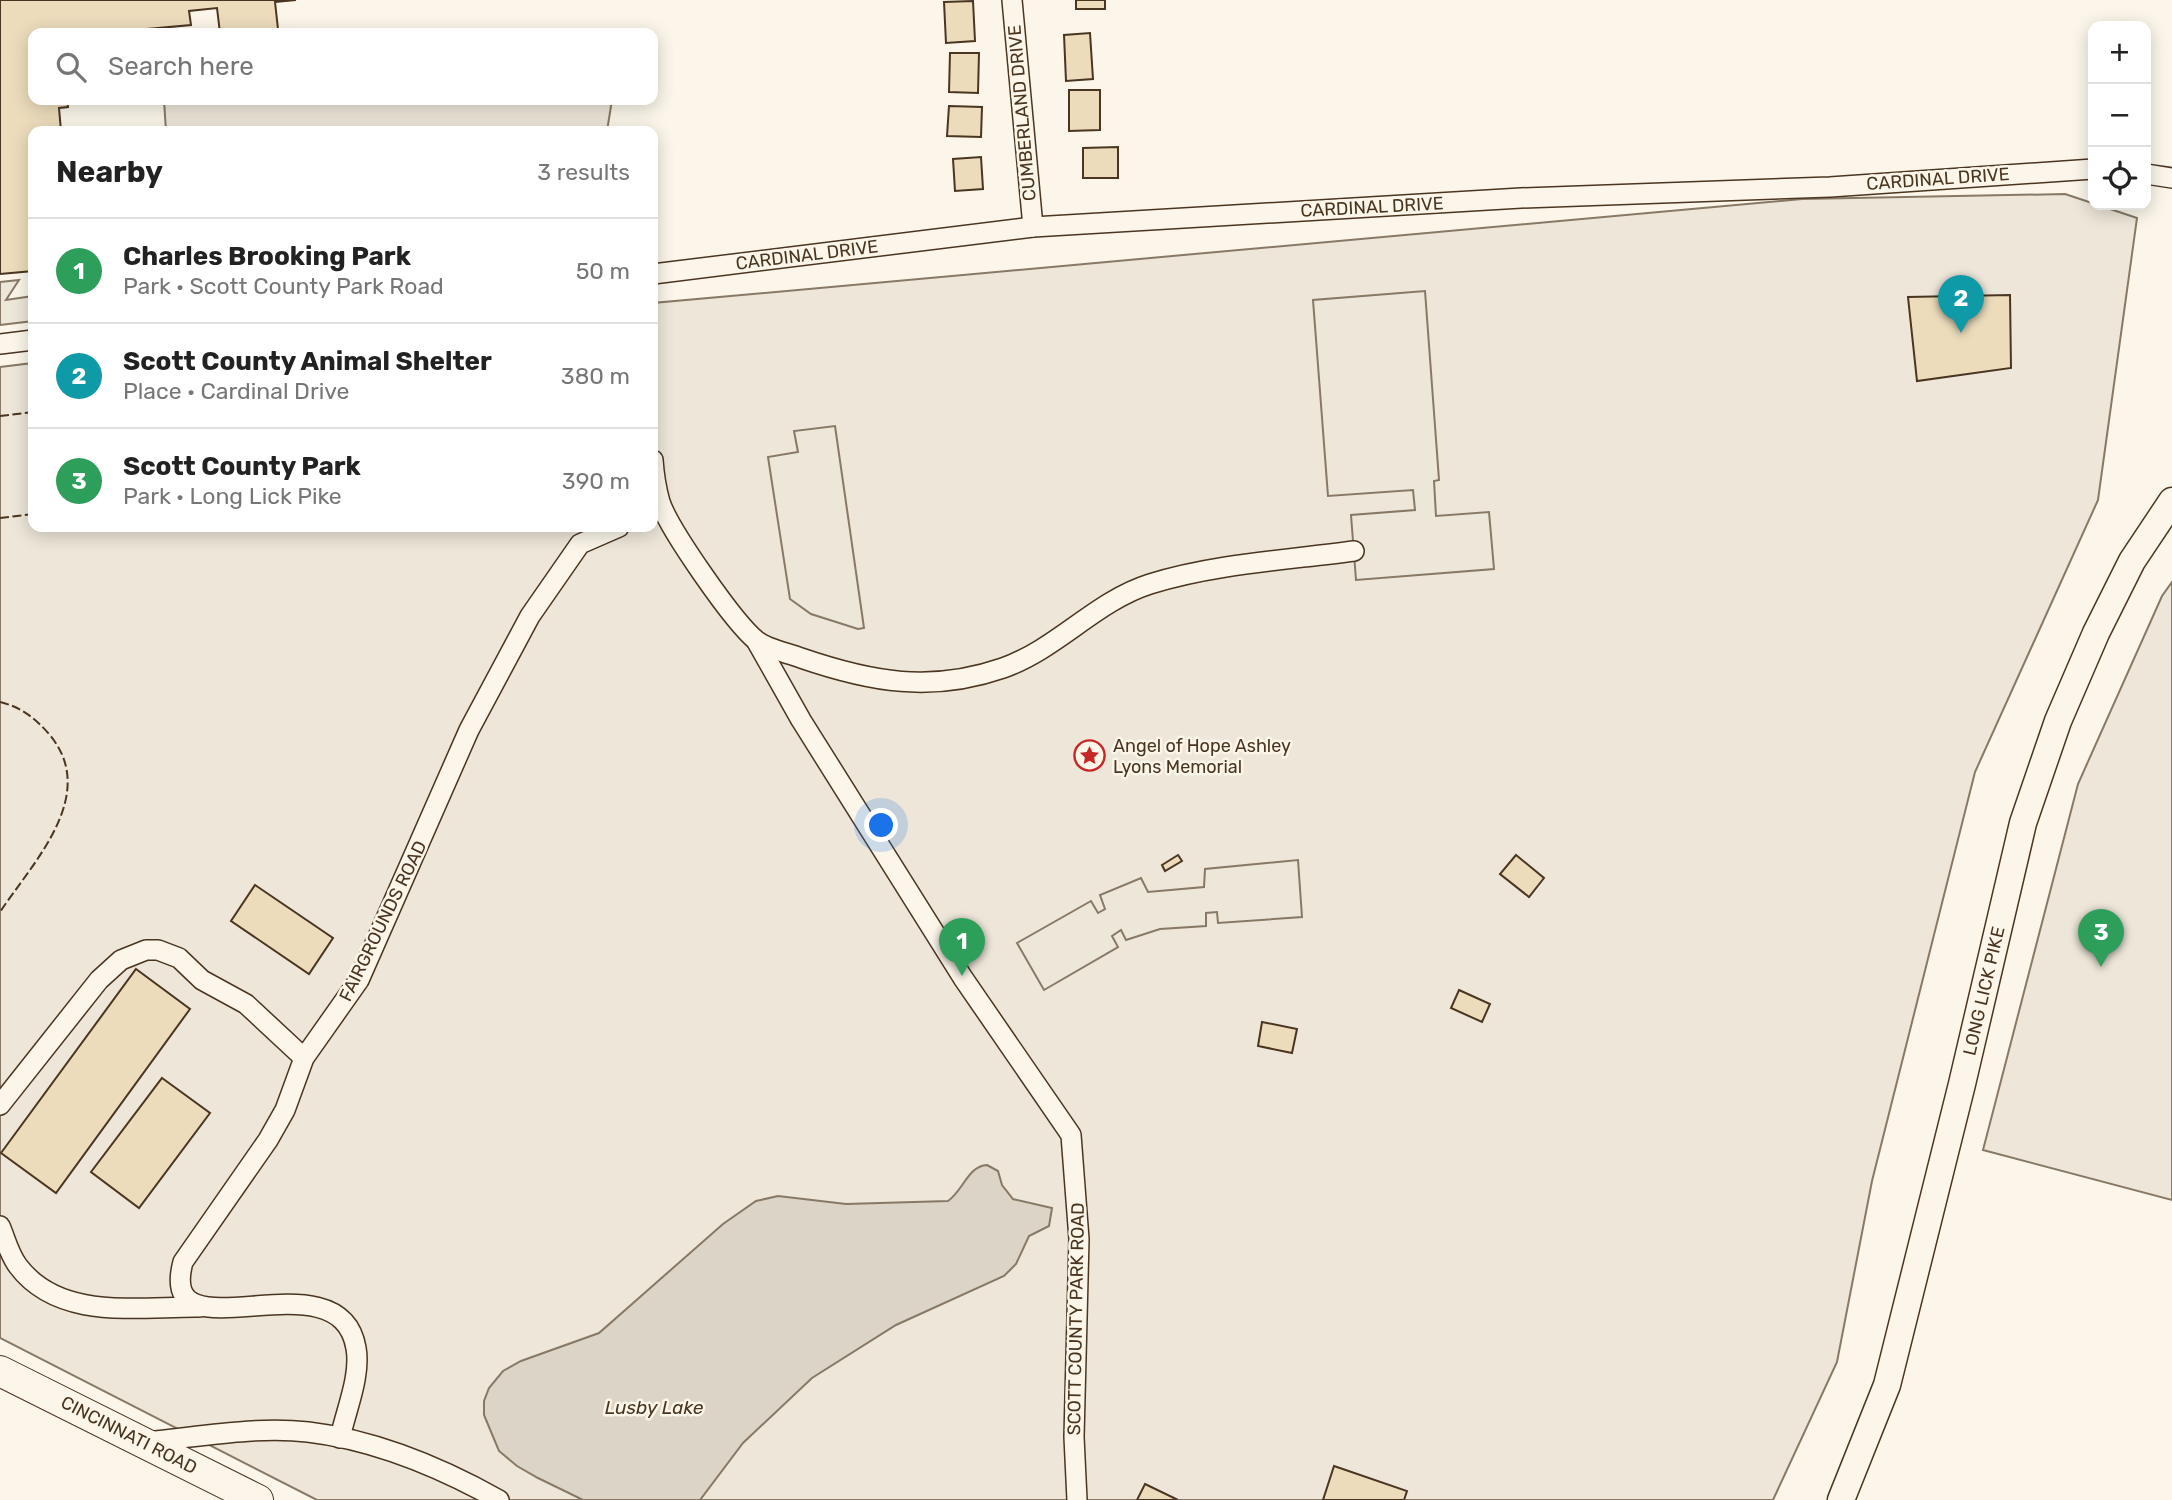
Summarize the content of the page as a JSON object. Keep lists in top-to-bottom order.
{
  "streets": {
    "main road": ["LONG LICK PIKE", "CINCINNATI ROAD"],
    "street": [
      "CUMBERLAND DRIVE",
      "CARDINAL DRIVE",
      "FAIRGROUNDS ROAD",
      "SCOTT COUNTY PARK ROAD"
    ]
  },
  "crossings": [
    ["CUMBERLAND DRIVE", "CARDINAL DRIVE"]
  ],
  "water": ["Lusby Lake"],
  "places": {
    "place": ["Angel of Hope Ashley Lyons Memorial"]
  },
  "page": {
    "map_buttons": ["+", "−"],
    "search": "Search here",
    "heading": ["Nearby", "3 results"],
    "list": [
      {
        "mark": "1",
        "name": "Charles Brooking Park",
        "note": "Park · Scott County Park Road",
        "value": "50 m"
      },
      {
        "mark": "2",
        "name": "Scott County Animal Shelter",
        "note": "Place · Cardinal Drive",
        "value": "380 m"
      },
      {
        "mark": "3",
        "name": "Scott County Park",
        "note": "Park · Long Lick Pike",
        "value": "390 m"
      }
    ],
    "pins": ["2", "3", "1"]
  }
}
